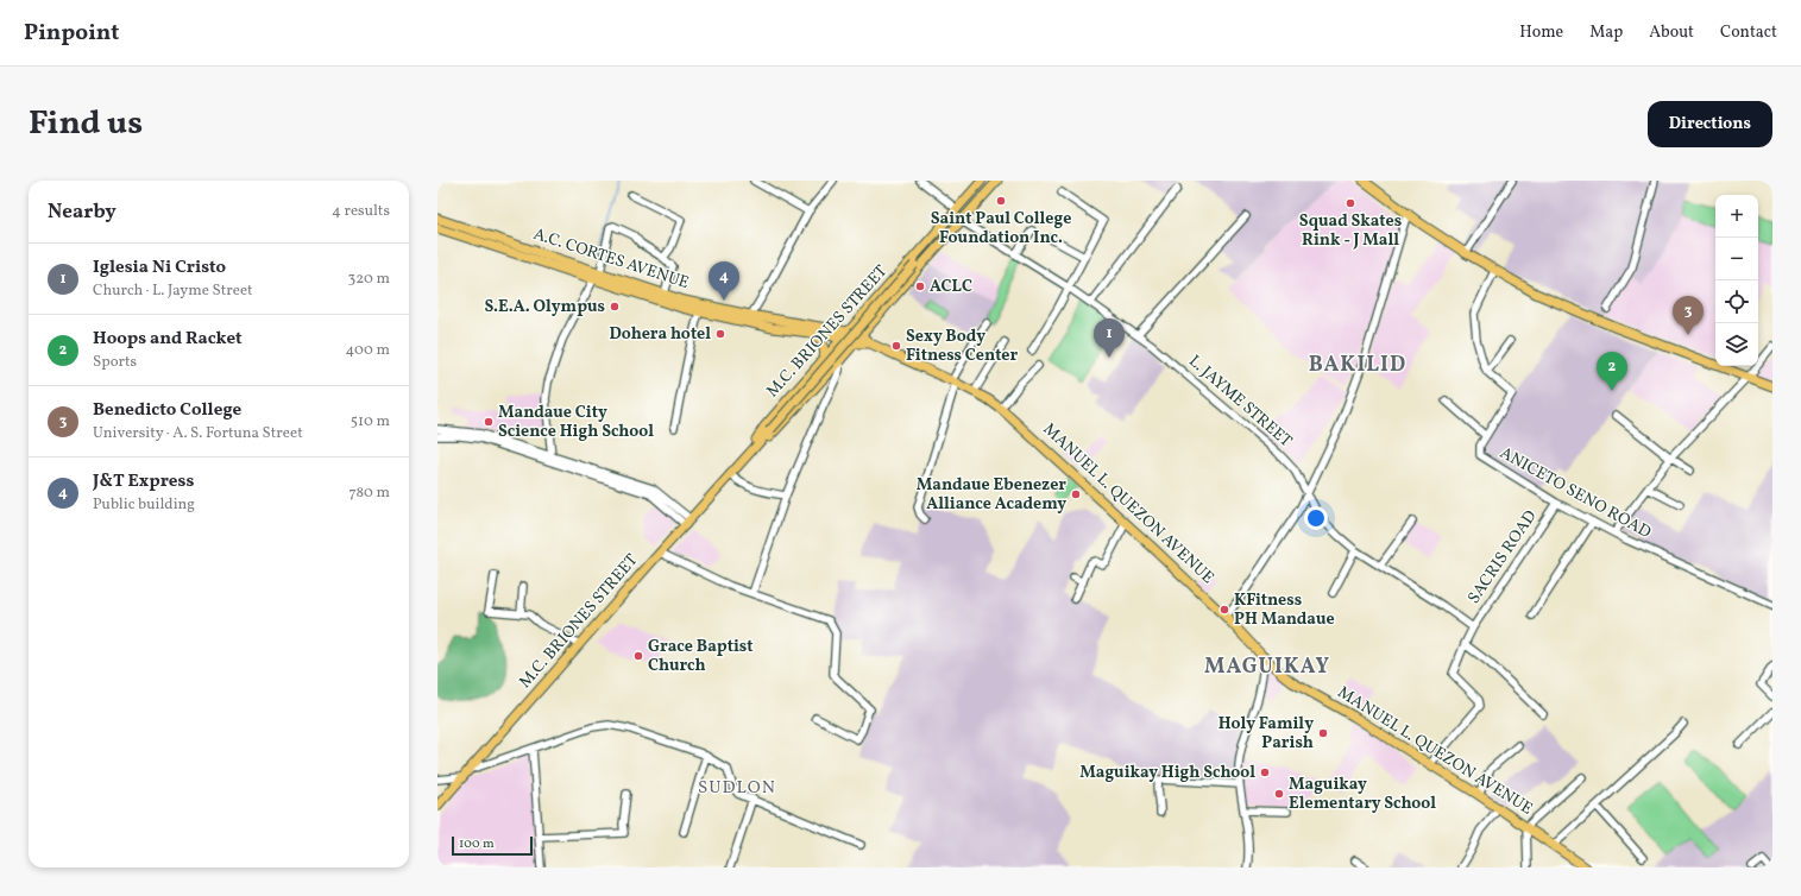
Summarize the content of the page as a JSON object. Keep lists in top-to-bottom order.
{
  "streets": {
    "main road": ["A.C. CORTES AVENUE", "M.C. BRIONES STREET", "MANUEL L. QUEZON AVENUE"],
    "street": ["L. JAYME STREET", "ANICETO SENO ROAD", "SACRIS ROAD"]
  },
  "crossings": [
    ["A.C. CORTES AVENUE", "M.C. BRIONES STREET"],
    ["A.C. CORTES AVENUE", "MANUEL L. QUEZON AVENUE"],
    ["M.C. BRIONES STREET", "L. JAYME STREET"],
    ["M.C. BRIONES STREET", "MANUEL L. QUEZON AVENUE"],
    ["L. JAYME STREET", "SACRIS ROAD"],
    ["ANICETO SENO ROAD", "SACRIS ROAD"],
    ["MANUEL L. QUEZON AVENUE", "SACRIS ROAD"]
  ],
  "districts": ["BAKILID", "MAGUIKAY", "SUDLON"],
  "places": [
    "Saint Paul College Foundation Inc.",
    "Squad Skates Rink - J Mall",
    "ACLC",
    "S.E.A. Olympus",
    "Dohera hotel",
    "Sexy Body Fitness Center",
    "Mandaue City Science High School",
    "Mandaue Ebenezer Alliance Academy",
    "KFitness PH Mandaue",
    "Grace Baptist Church",
    "Holy Family Parish",
    "Maguikay High School",
    "Maguikay Elementary School"
  ],
  "scale_bar": "100 m",
  "page": {
    "header": "Pinpoint",
    "nav": [
      "Home",
      "Map",
      "About",
      "Contact"
    ],
    "title": "Find us",
    "buttons": "Directions",
    "heading": ["Nearby", "4 results"],
    "map_buttons": ["+", "−"],
    "list": [
      {
        "mark": "1",
        "name": "Iglesia Ni Cristo",
        "note": "Church · L. Jayme Street",
        "value": "320 m"
      },
      {
        "mark": "2",
        "name": "Hoops and Racket",
        "note": "Sports",
        "value": "400 m"
      },
      {
        "mark": "3",
        "name": "Benedicto College",
        "note": "University · A. S. Fortuna Street",
        "value": "510 m"
      },
      {
        "mark": "4",
        "name": "J&T Express",
        "note": "Public building",
        "value": "780 m"
      }
    ],
    "pins": [
      "4",
      "3",
      "1",
      "2"
    ],
    "scale": "100 m"
  }
}
